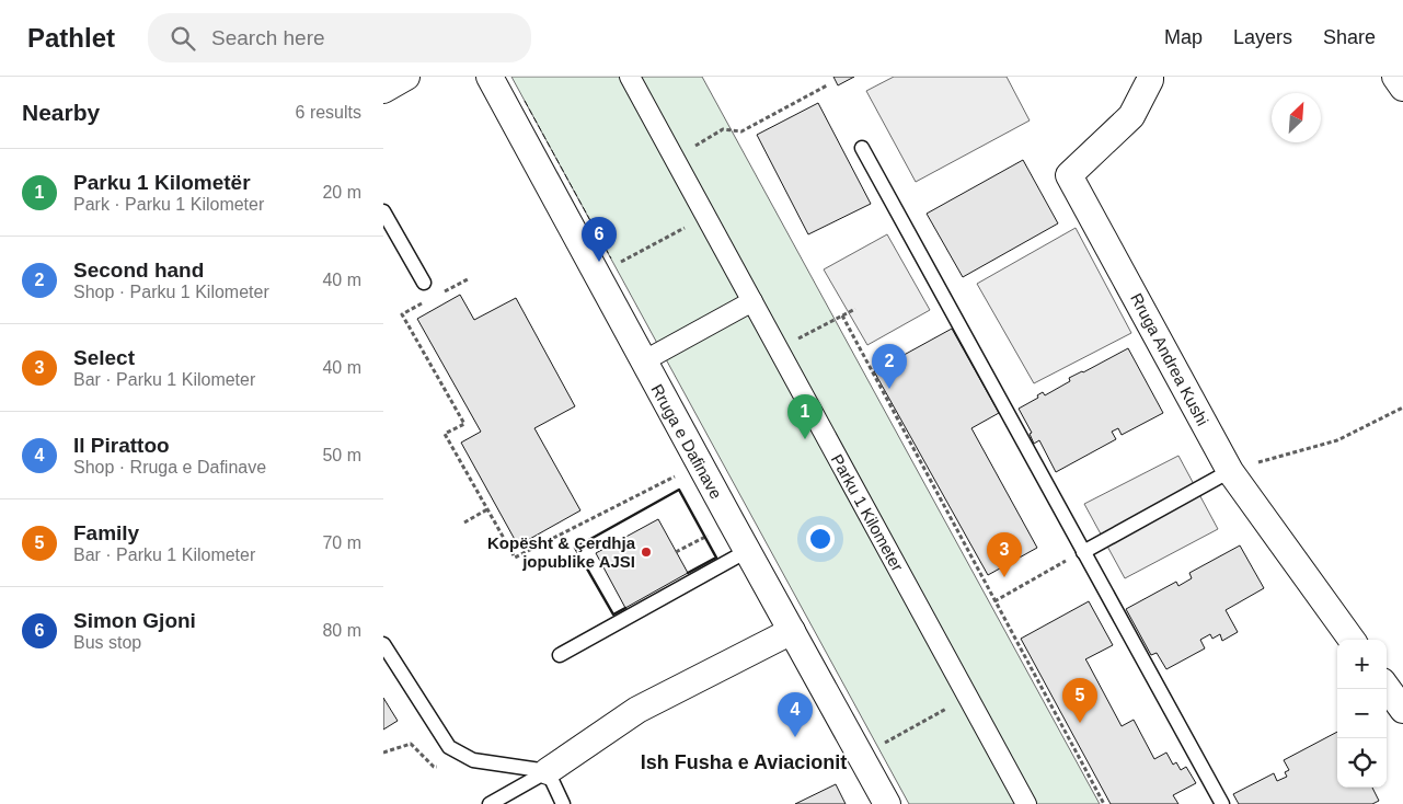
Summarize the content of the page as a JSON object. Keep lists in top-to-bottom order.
{
  "streets": {
    "street": ["Rruga Andrea Kushi", "Rruga e Dafinave", "Parku 1 Kilometer"]
  },
  "districts": ["Ish Fusha e Aviacionit"],
  "places": ["Kopësht & Çerdhja jopublike AJSI"],
  "north": "top right",
  "page": {
    "header": "Pathlet",
    "search": "Search here",
    "nav": ["Map", "Layers", "Share"],
    "heading": ["Nearby", "6 results"],
    "list": [
      {
        "mark": "1",
        "name": "Parku 1 Kilometër",
        "note": "Park · Parku 1 Kilometer",
        "value": "20 m"
      },
      {
        "mark": "2",
        "name": "Second hand",
        "note": "Shop · Parku 1 Kilometer",
        "value": "40 m"
      },
      {
        "mark": "3",
        "name": "Select",
        "note": "Bar · Parku 1 Kilometer",
        "value": "40 m"
      },
      {
        "mark": "4",
        "name": "Il Pirattoo",
        "note": "Shop · Rruga e Dafinave",
        "value": "50 m"
      },
      {
        "mark": "5",
        "name": "Family",
        "note": "Bar · Parku 1 Kilometer",
        "value": "70 m"
      },
      {
        "mark": "6",
        "name": "Simon Gjoni",
        "note": "Bus stop",
        "value": "80 m"
      }
    ],
    "pins": [
      "6",
      "2",
      "1",
      "3",
      "5",
      "4"
    ],
    "map_buttons": ["+", "−"]
  }
}
